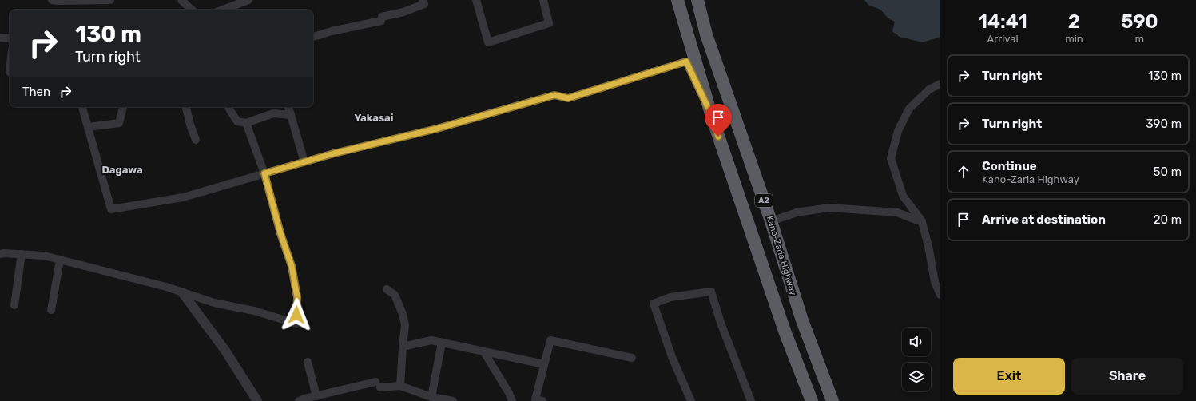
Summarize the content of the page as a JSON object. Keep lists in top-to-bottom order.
{
  "streets": {
    "highway": ["A2", "Kano-Zaria Highway"]
  },
  "districts": ["Yakasai", "Dagawa"],
  "page": {
    "eta": [
      "14:41",
      "Arrival",
      "2",
      "min",
      "590",
      "m"
    ],
    "turn": ["130 m", "Turn right"],
    "list": [
      {
        "name": "Turn right",
        "value": "130 m"
      },
      {
        "name": "Turn right",
        "value": "390 m"
      },
      {
        "name": "Continue",
        "note": "Kano-Zaria Highway",
        "value": "50 m"
      },
      {
        "name": "Arrive at destination",
        "value": "20 m"
      }
    ],
    "then": "Then",
    "buttons": ["Exit", "Share"]
  }
}
